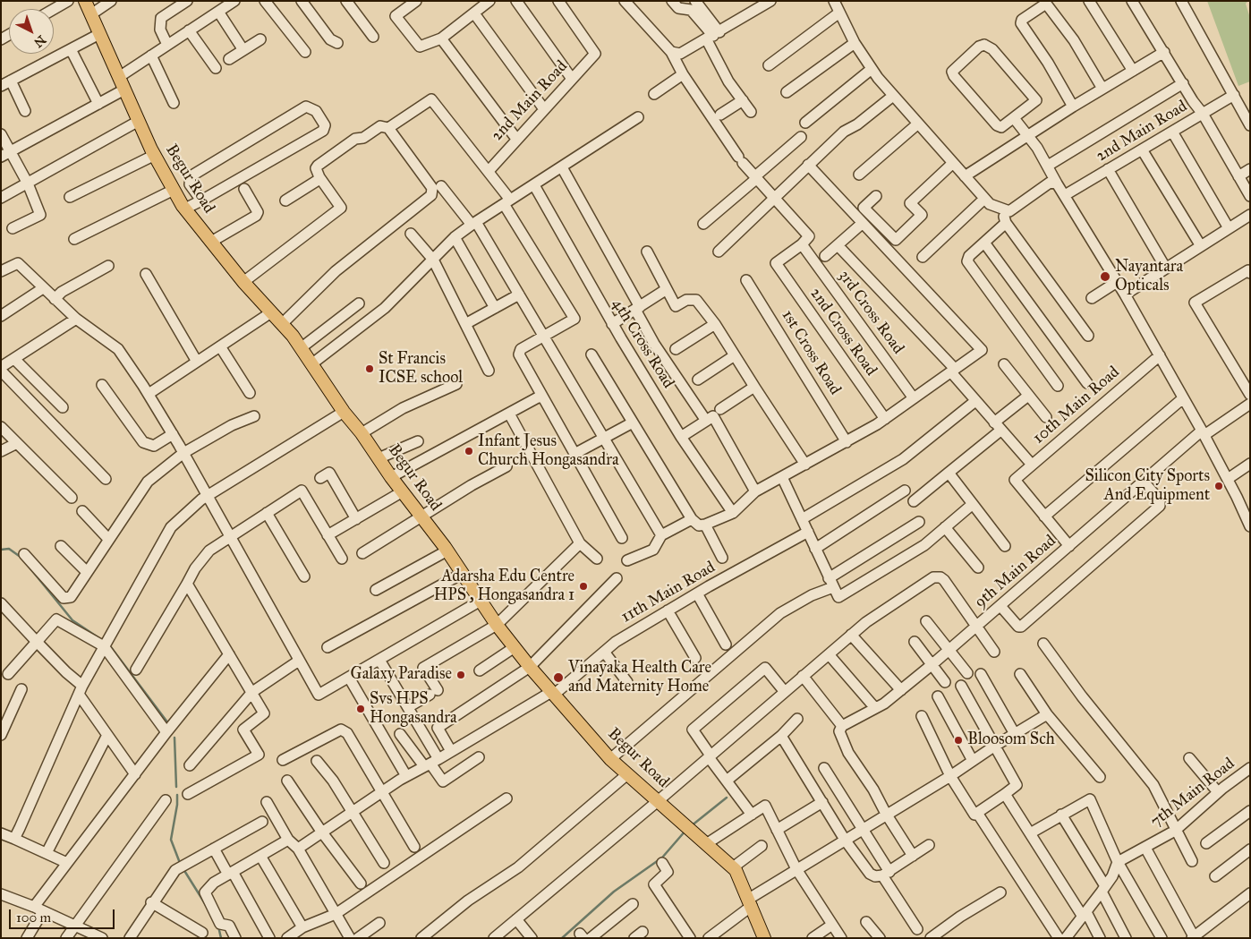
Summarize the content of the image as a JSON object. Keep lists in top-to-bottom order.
{
  "streets": {
    "main road": ["Begur Road"],
    "street": [
      "2nd Main Road",
      "3rd Cross Road",
      "2nd Cross Road",
      "4th Cross Road",
      "1st Cross Road",
      "10th Main Road",
      "9th Main Road",
      "11th Main Road",
      "7th Main Road"
    ]
  },
  "crossings": [
    ["Begur Road", "11th Main Road"],
    ["3rd Cross Road", "2nd Cross Road"]
  ],
  "places": [
    "Nayantara Opticals",
    "St Francis ICSE school",
    "Infant Jesus Church Hongasandra",
    "Silicon City Sports And Equipment",
    "Adarsha Edu Centre HPS , Hongasandra 1",
    "Galaxy Paradise",
    "Vinayaka Health Care and Maternity Home",
    "Svs HPS Hongasandra",
    "Bloosom Sch"
  ],
  "scale_bar": "100 m",
  "north": "bottom right"
}
